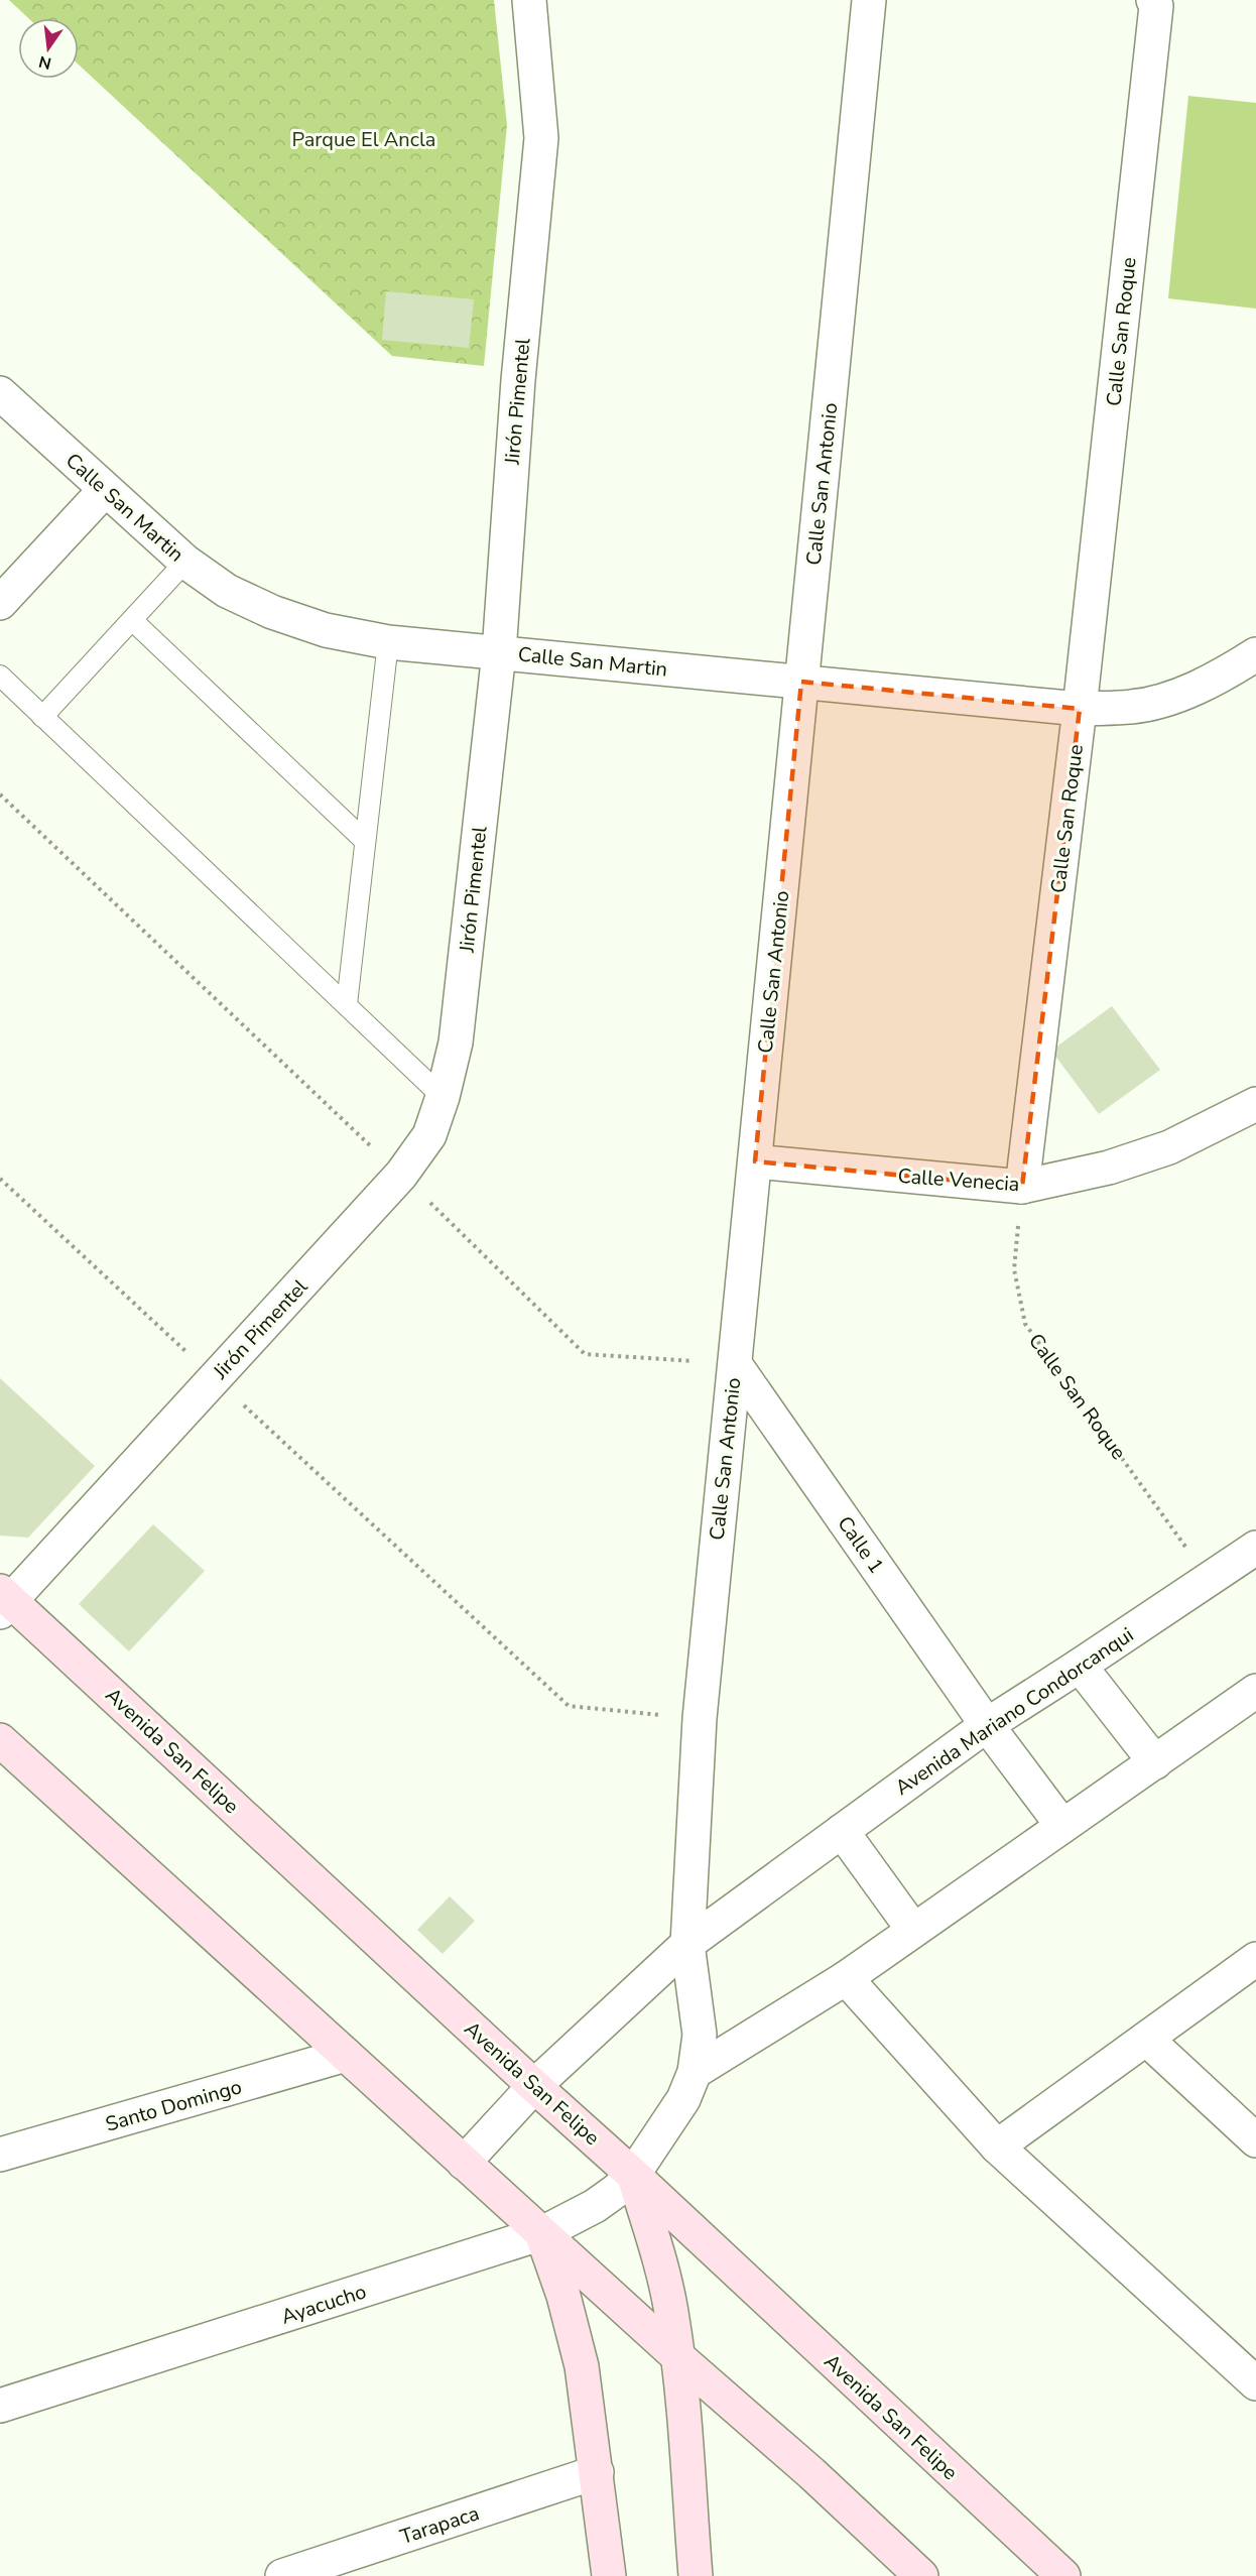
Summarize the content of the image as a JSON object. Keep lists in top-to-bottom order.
{
  "streets": {
    "main road": ["Avenida San Felipe"],
    "street": [
      "Calle San Roque",
      "Jirón Pimentel",
      "Calle San Antonio",
      "Calle San Martin",
      "Calle Venecia",
      "Calle 1",
      "Avenida Mariano Condorcanqui",
      "Santo Domingo",
      "Ayacucho",
      "Tarapaca"
    ]
  },
  "crossings": [
    ["Calle San Roque", "Calle San Martin"],
    ["Calle San Roque", "Calle Venecia"],
    ["Calle San Roque", "Avenida Mariano Condorcanqui"],
    ["Jirón Pimentel", "Calle San Martin"],
    ["Jirón Pimentel", "Avenida San Felipe"],
    ["Calle San Antonio", "Calle San Martin"],
    ["Calle San Antonio", "Calle Venecia"],
    ["Calle San Antonio", "Calle 1"],
    ["Calle San Antonio", "Avenida Mariano Condorcanqui"],
    ["Calle 1", "Avenida Mariano Condorcanqui"],
    ["Avenida Mariano Condorcanqui", "Avenida San Felipe"],
    ["Avenida San Felipe", "Ayacucho"]
  ],
  "parks": ["Parque El Ancla"],
  "north": "bottom"
}
